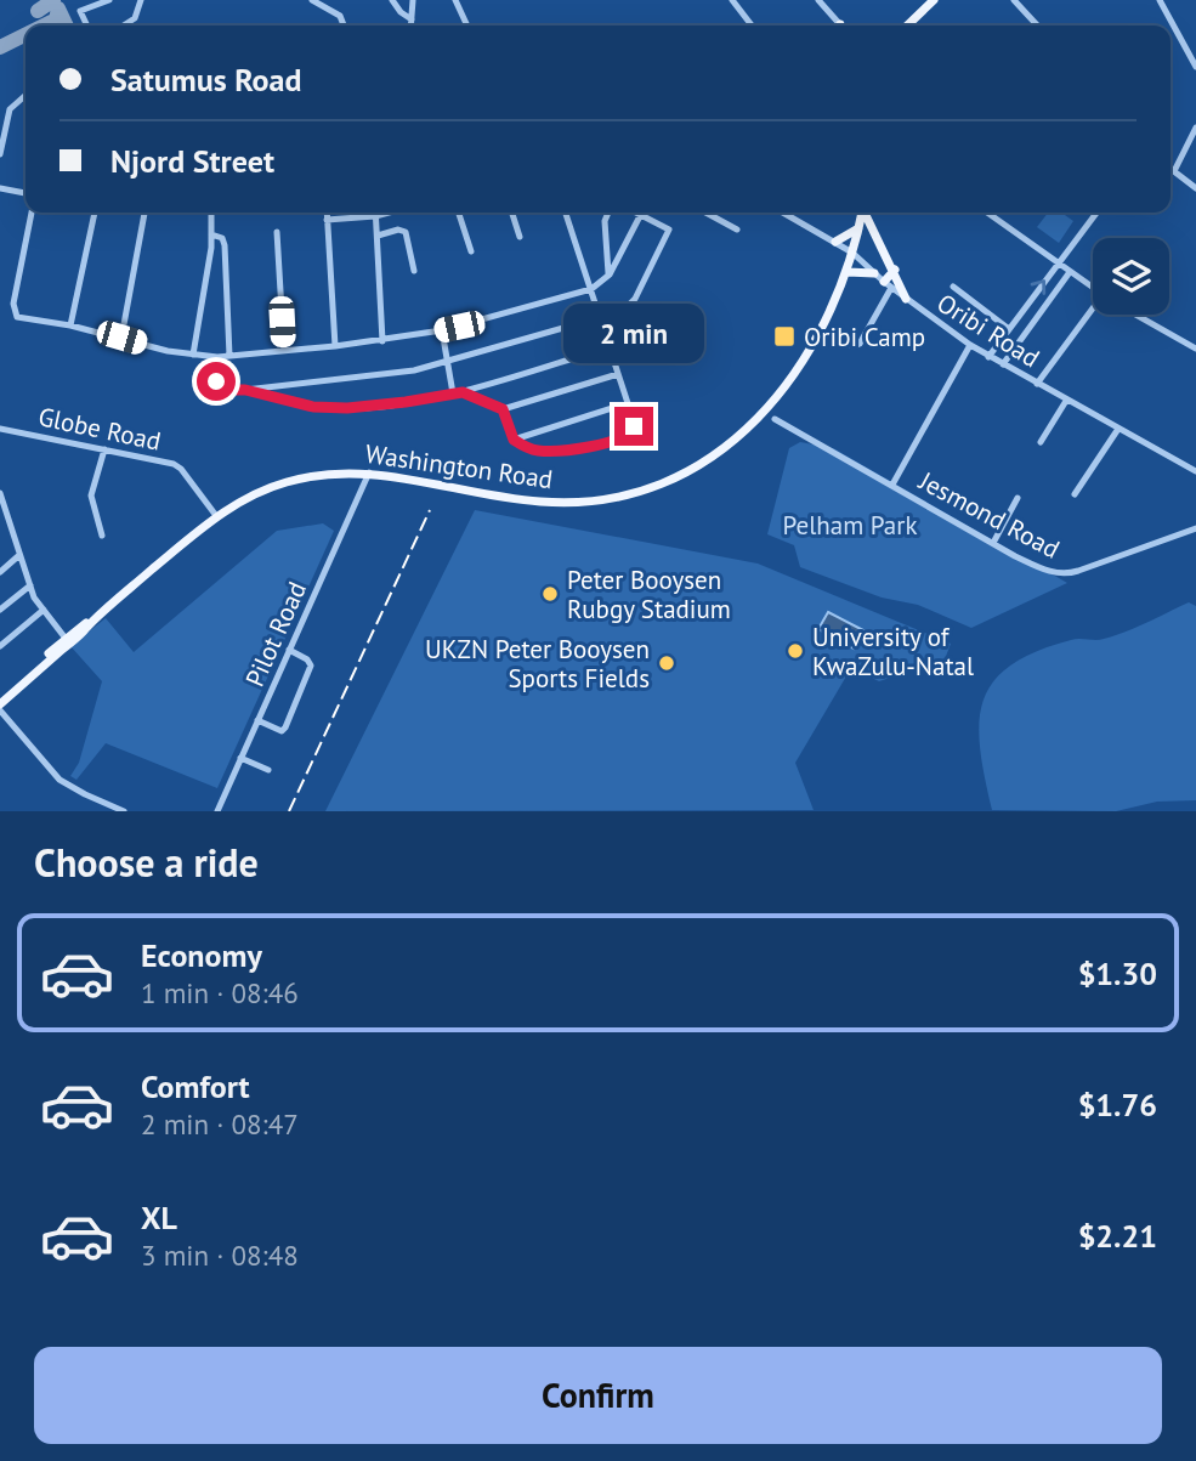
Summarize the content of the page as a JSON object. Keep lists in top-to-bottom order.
{
  "streets": {
    "main road": ["Washington Road"],
    "street": [
      "Oribi Road",
      "Globe Road",
      "Jesmond Road",
      "Pilot Road"
    ]
  },
  "crossings": [
    ["Oribi Road", "Washington Road"],
    ["Globe Road", "Washington Road"],
    ["Washington Road", "Pilot Road"]
  ],
  "parks": ["Pelham Park"],
  "places": {
    "transit": ["Oribi Camp"],
    "other": ["Peter Booysen Rubgy Stadium", "University of KwaZulu-Natal", "UKZN Peter Booysen Sports Fields"]
  },
  "page": {
    "banner": ["Satumus Road", "Njord Street"],
    "bubble": "2 min",
    "heading": "Choose a ride",
    "list": [
      {
        "name": "Economy",
        "note": "1 min · 08:46",
        "value": "$1.30"
      },
      {
        "name": "Comfort",
        "note": "2 min · 08:47",
        "value": "$1.76"
      },
      {
        "name": "XL",
        "note": "3 min · 08:48",
        "value": "$2.21"
      }
    ],
    "buttons": "Confirm"
  }
}
